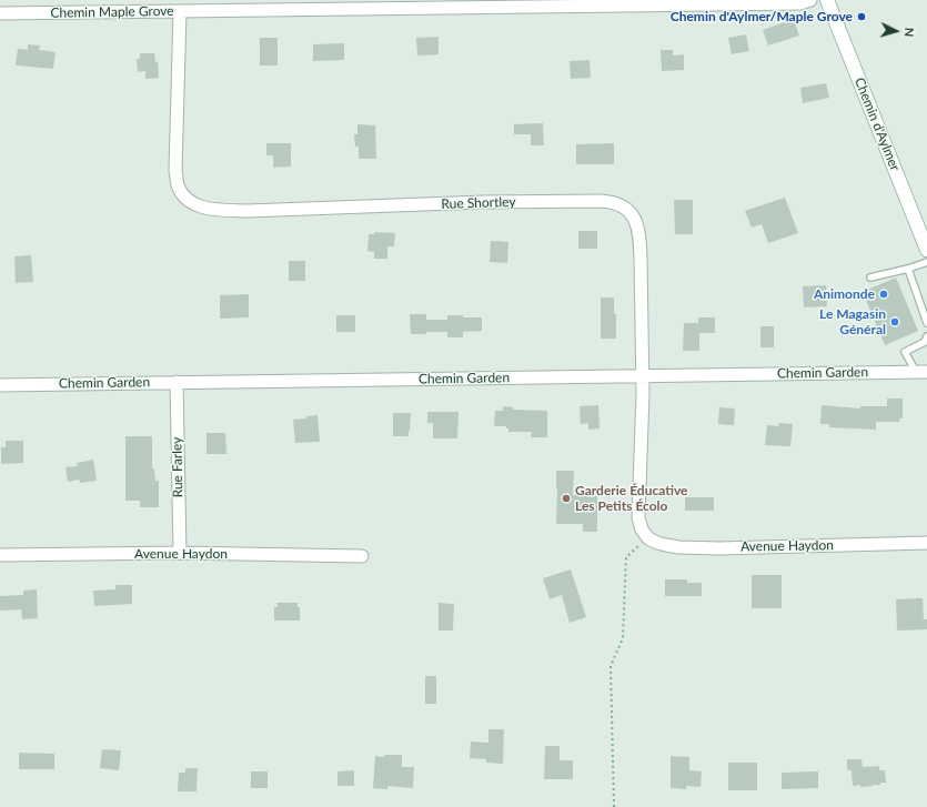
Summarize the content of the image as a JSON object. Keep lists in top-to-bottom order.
{
  "streets": {
    "main road": ["Chemin d'Aylmer"],
    "street": [
      "Chemin Maple Grove",
      "Rue Shortley",
      "Chemin Garden",
      "Rue Farley",
      "Avenue Haydon"
    ]
  },
  "crossings": [
    ["Chemin Maple Grove", "Rue Shortley"],
    ["Rue Shortley", "Chemin Garden"],
    ["Rue Shortley", "Avenue Haydon"],
    ["Chemin Garden", "Rue Farley"],
    ["Rue Farley", "Avenue Haydon"]
  ],
  "places": [
    "Chemin d'Aylmer/Maple Grove",
    "Animonde",
    "Le Magasin Général",
    "Garderie Éducative Les Petits Écolo"
  ],
  "north": "right"
}
